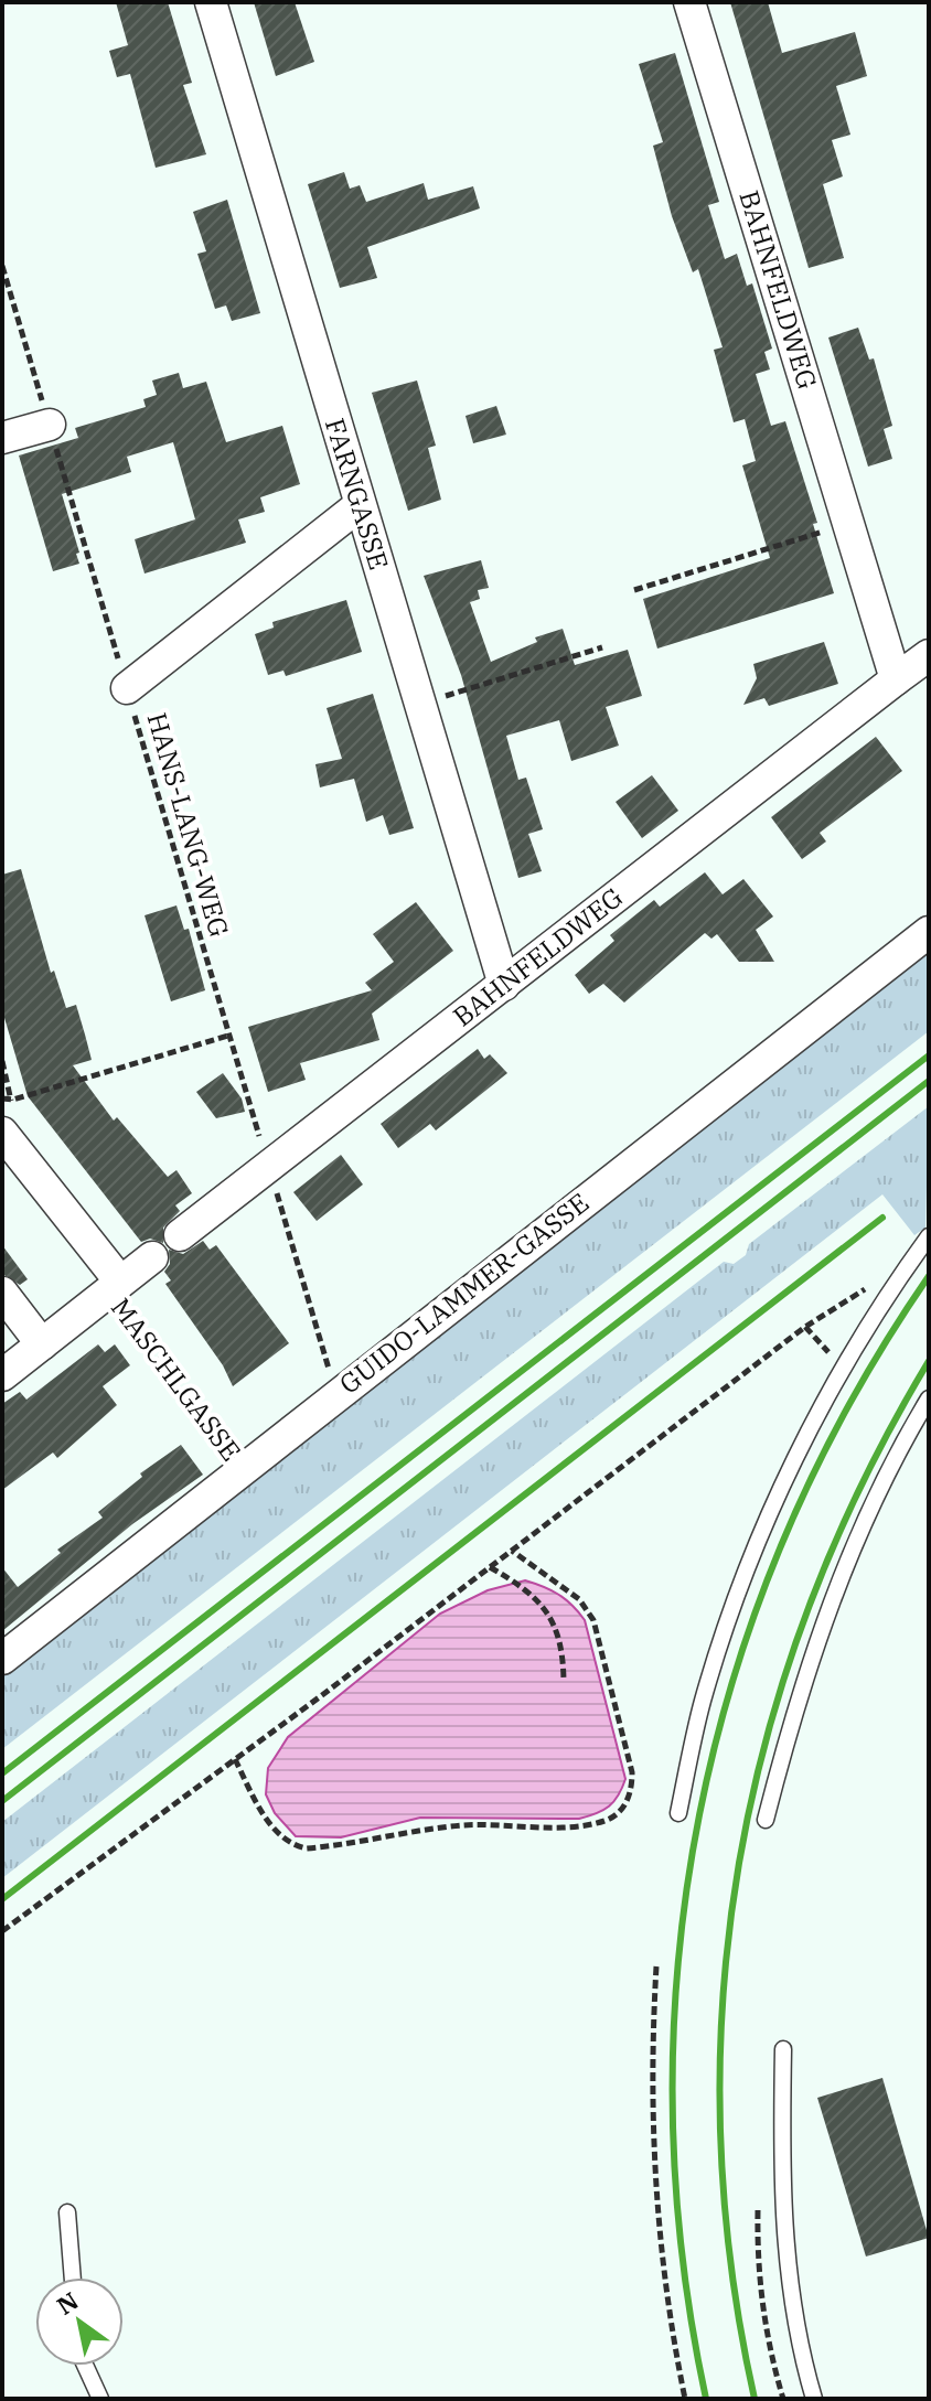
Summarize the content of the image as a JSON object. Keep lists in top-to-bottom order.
{
  "streets": {
    "street": [
      "BAHNFELDWEG",
      "FARNGASSE",
      "GUIDO-LAMMER-GASSE",
      "MASCHLGASSE"
    ],
    "path": ["HANS-LANG-WEG"]
  },
  "crossings": [
    ["BAHNFELDWEG", "FARNGASSE"],
    ["BAHNFELDWEG", "HANS-LANG-WEG"],
    ["HANS-LANG-WEG", "GUIDO-LAMMER-GASSE"],
    ["GUIDO-LAMMER-GASSE", "MASCHLGASSE"]
  ],
  "north": "top left"
}
